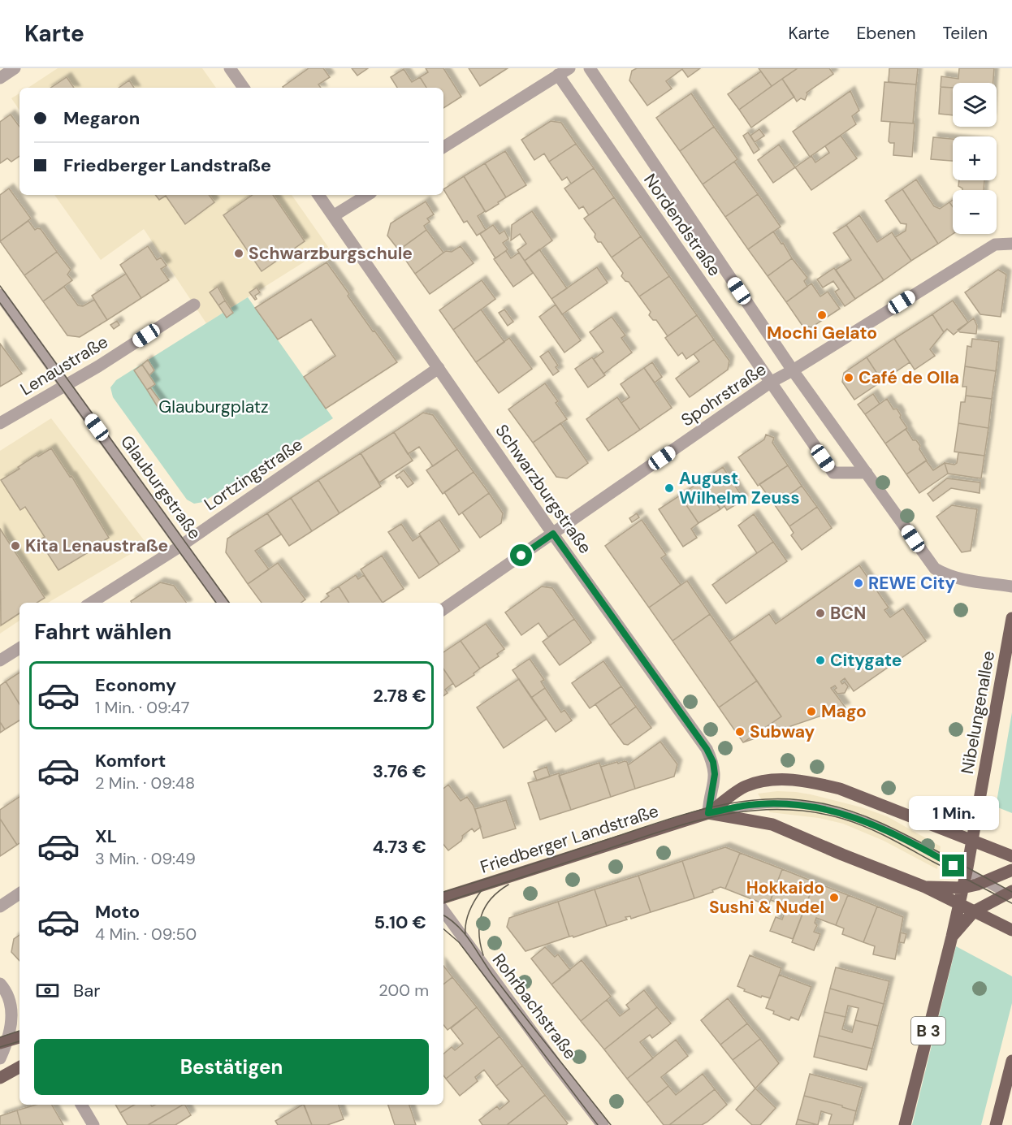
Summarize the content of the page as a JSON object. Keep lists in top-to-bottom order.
{
  "streets": {
    "main road": ["Nibelungenallee", "Friedberger Landstraße", "B 3"],
    "street": [
      "Nordendstraße",
      "Lenaustraße",
      "Spohrstraße",
      "Lortzingstraße",
      "Glauburgstraße",
      "Schwarzburgstraße",
      "Rohrbachstraße"
    ]
  },
  "crossings": [
    ["Nordendstraße", "Spohrstraße"],
    ["Lenaustraße", "Glauburgstraße"],
    ["Spohrstraße", "Schwarzburgstraße"],
    ["Lortzingstraße", "Glauburgstraße"],
    ["Lortzingstraße", "Schwarzburgstraße"],
    ["Schwarzburgstraße", "Friedberger Landstraße"],
    ["Nibelungenallee", "Friedberger Landstraße"],
    ["Nibelungenallee", "B 3"],
    ["Friedberger Landstraße", "B 3"]
  ],
  "parks": ["Glauburgplatz"],
  "places": [
    "Schwarzburgschule",
    "Mochi Gelato",
    "Café de Olla",
    "August Wilhelm Zeuss",
    "Kita Lenaustraße",
    "REWE City",
    "BCN",
    "Citygate",
    "Mago",
    "Subway",
    "Hokkaido Sushi & Nudel"
  ],
  "page": {
    "header": "Karte",
    "nav": ["Karte", "Ebenen", "Teilen"],
    "map_buttons": ["+", "−"],
    "banner": ["Megaron", "Friedberger Landstraße"],
    "heading": "Fahrt wählen",
    "list": [
      {
        "name": "Economy",
        "note": "1 Min. · 09:47",
        "value": "2.78 €"
      },
      {
        "name": "Komfort",
        "note": "2 Min. · 09:48",
        "value": "3.76 €"
      },
      {
        "name": "XL",
        "note": "3 Min. · 09:49",
        "value": "4.73 €"
      },
      {
        "name": "Moto",
        "note": "4 Min. · 09:50",
        "value": "5.10 €"
      }
    ],
    "bubble": "1 Min.",
    "pay": ["Bar", "200 m"],
    "buttons": "Bestätigen"
  }
}
